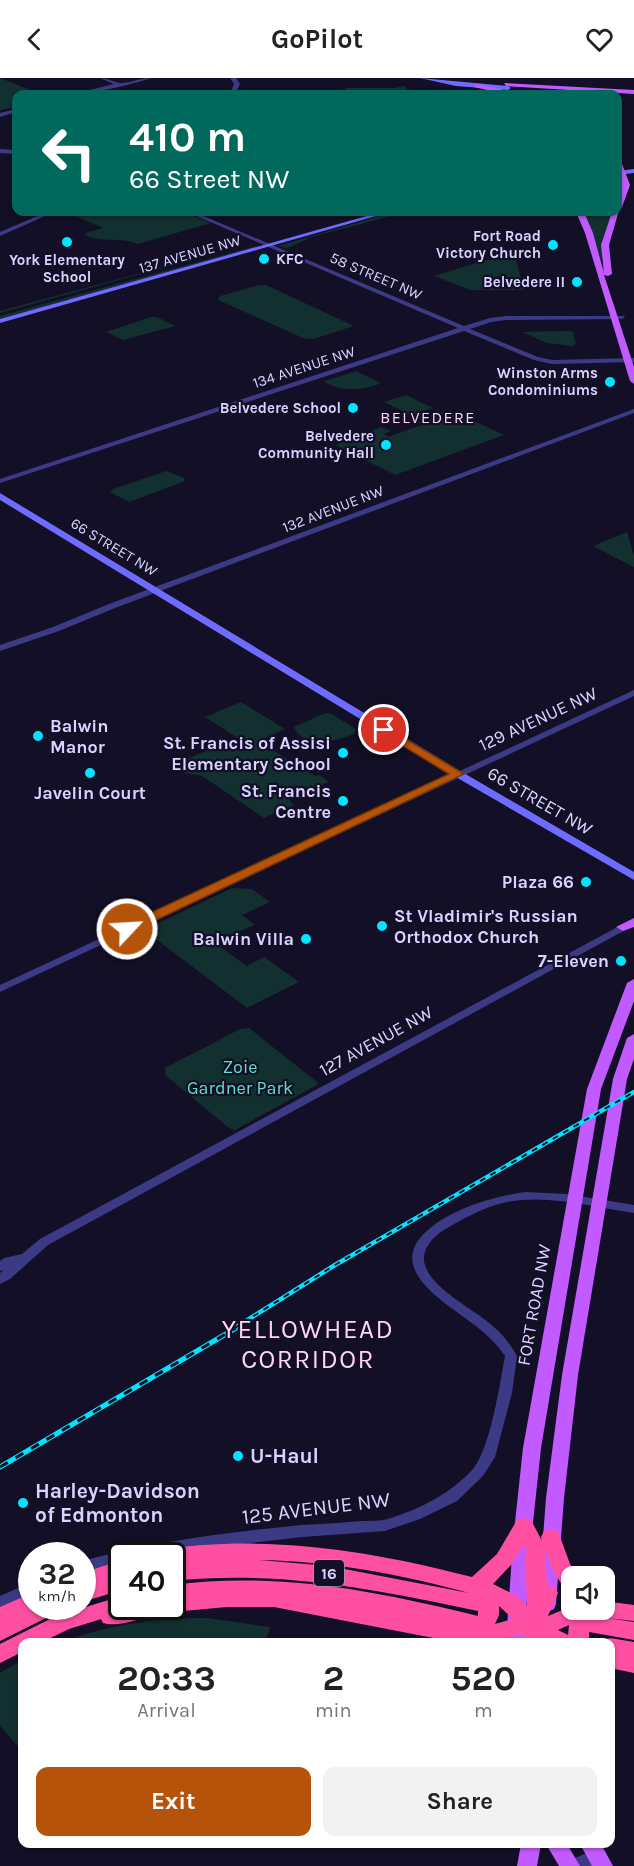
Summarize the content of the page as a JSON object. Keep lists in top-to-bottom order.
{
  "streets": {
    "highway": ["16"],
    "main road": ["137 AVENUE NW", "66 STREET NW", "FORT ROAD NW"],
    "street": [
      "58 STREET NW",
      "134 AVENUE NW",
      "132 AVENUE NW",
      "129 AVENUE NW",
      "127 AVENUE NW",
      "125 AVENUE NW"
    ]
  },
  "crossings": [
    ["137 AVENUE NW", "58 STREET NW"],
    ["58 STREET NW", "134 AVENUE NW"],
    ["132 AVENUE NW", "66 STREET NW"],
    ["66 STREET NW", "129 AVENUE NW"],
    ["FORT ROAD NW", "125 AVENUE NW"]
  ],
  "districts": ["BELVEDERE", "YELLOWHEAD CORRIDOR"],
  "parks": ["Zoie Gardner Park"],
  "places": [
    "York Elementary School",
    "Fort Road Victory Church",
    "KFC",
    "Belvedere II",
    "Winston Arms Condominiums",
    "Belvedere School",
    "Belvedere Community Hall",
    "Balwin Manor",
    "St. Francis of Assisi Elementary School",
    "Javelin Court",
    "St. Francis Centre",
    "Plaza 66",
    "St Vladimir's Russian Orthodox Church",
    "Balwin Villa",
    "7-Eleven",
    "U-Haul",
    "Harley-Davidson of Edmonton"
  ],
  "page": {
    "header": "GoPilot",
    "turn": ["410 m", "66 Street NW"],
    "speed": "32 km/h",
    "limit": "40",
    "eta": [
      "20:33",
      "Arrival",
      "2",
      "min",
      "520",
      "m"
    ],
    "buttons": ["Exit", "Share"]
  }
}
